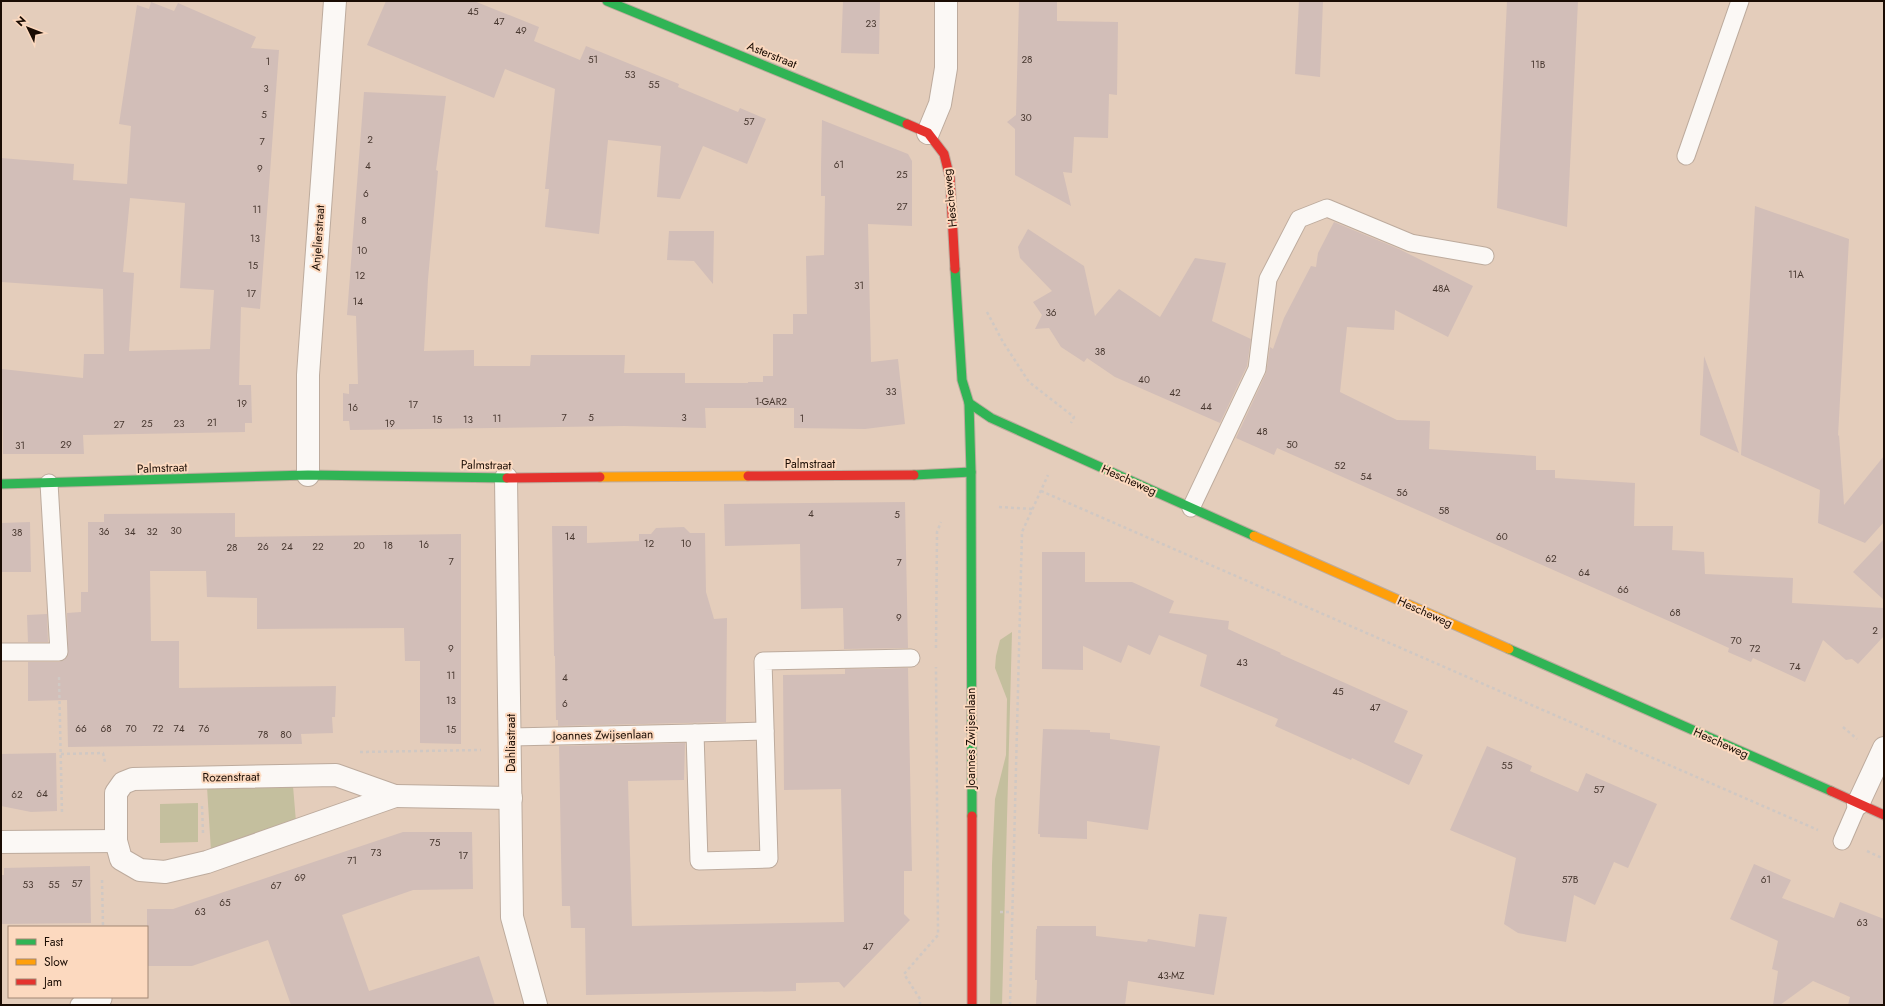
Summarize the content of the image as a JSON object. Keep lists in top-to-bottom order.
{
  "streets": {
    "street": [
      "Asterstraat",
      "Hescheweg",
      "Anjelierstraat",
      "Palmstraat",
      "Joannes Zwijsenlaan",
      "Dahliastraat",
      "Rozenstraat"
    ]
  },
  "crossings": [
    ["Asterstraat", "Hescheweg"],
    ["Hescheweg", "Palmstraat"],
    ["Hescheweg", "Joannes Zwijsenlaan"],
    ["Anjelierstraat", "Palmstraat"],
    ["Palmstraat", "Joannes Zwijsenlaan"],
    ["Palmstraat", "Dahliastraat"],
    ["Joannes Zwijsenlaan", "Dahliastraat"],
    ["Dahliastraat", "Rozenstraat"]
  ],
  "house_numbers": [
    "45",
    "47",
    "23",
    "49",
    "51",
    "28",
    "1",
    "11B",
    "53",
    "55",
    "3",
    "5",
    "30",
    "57",
    "2",
    "7",
    "61",
    "4",
    "9",
    "25",
    "6",
    "27",
    "11",
    "8",
    "13",
    "10",
    "15",
    "11A",
    "12",
    "31",
    "48A",
    "17",
    "14",
    "36",
    "38",
    "40",
    "33",
    "42",
    "1-GAR2",
    "19",
    "17",
    "44",
    "16",
    "7",
    "5",
    "3",
    "11",
    "1",
    "15",
    "13",
    "21",
    "25",
    "23",
    "19",
    "27",
    "48",
    "29",
    "50",
    "31",
    "52",
    "54",
    "56",
    "58",
    "4",
    "5",
    "30",
    "36",
    "34",
    "32",
    "38",
    "14",
    "60",
    "12",
    "10",
    "16",
    "20",
    "18",
    "26",
    "24",
    "22",
    "28",
    "62",
    "7",
    "7",
    "64",
    "66",
    "68",
    "9",
    "2",
    "70",
    "9",
    "72",
    "43",
    "74",
    "11",
    "4",
    "45",
    "13",
    "6",
    "47",
    "66",
    "68",
    "70",
    "72",
    "74",
    "76",
    "15",
    "78",
    "80",
    "55",
    "57",
    "64",
    "62",
    "75",
    "73",
    "17",
    "71",
    "69",
    "57B",
    "61",
    "57",
    "53",
    "55",
    "67",
    "65",
    "63",
    "63",
    "47",
    "43-MZ"
  ],
  "legend": ["Fast", "Slow", "Jam"],
  "north": "top left"
}
